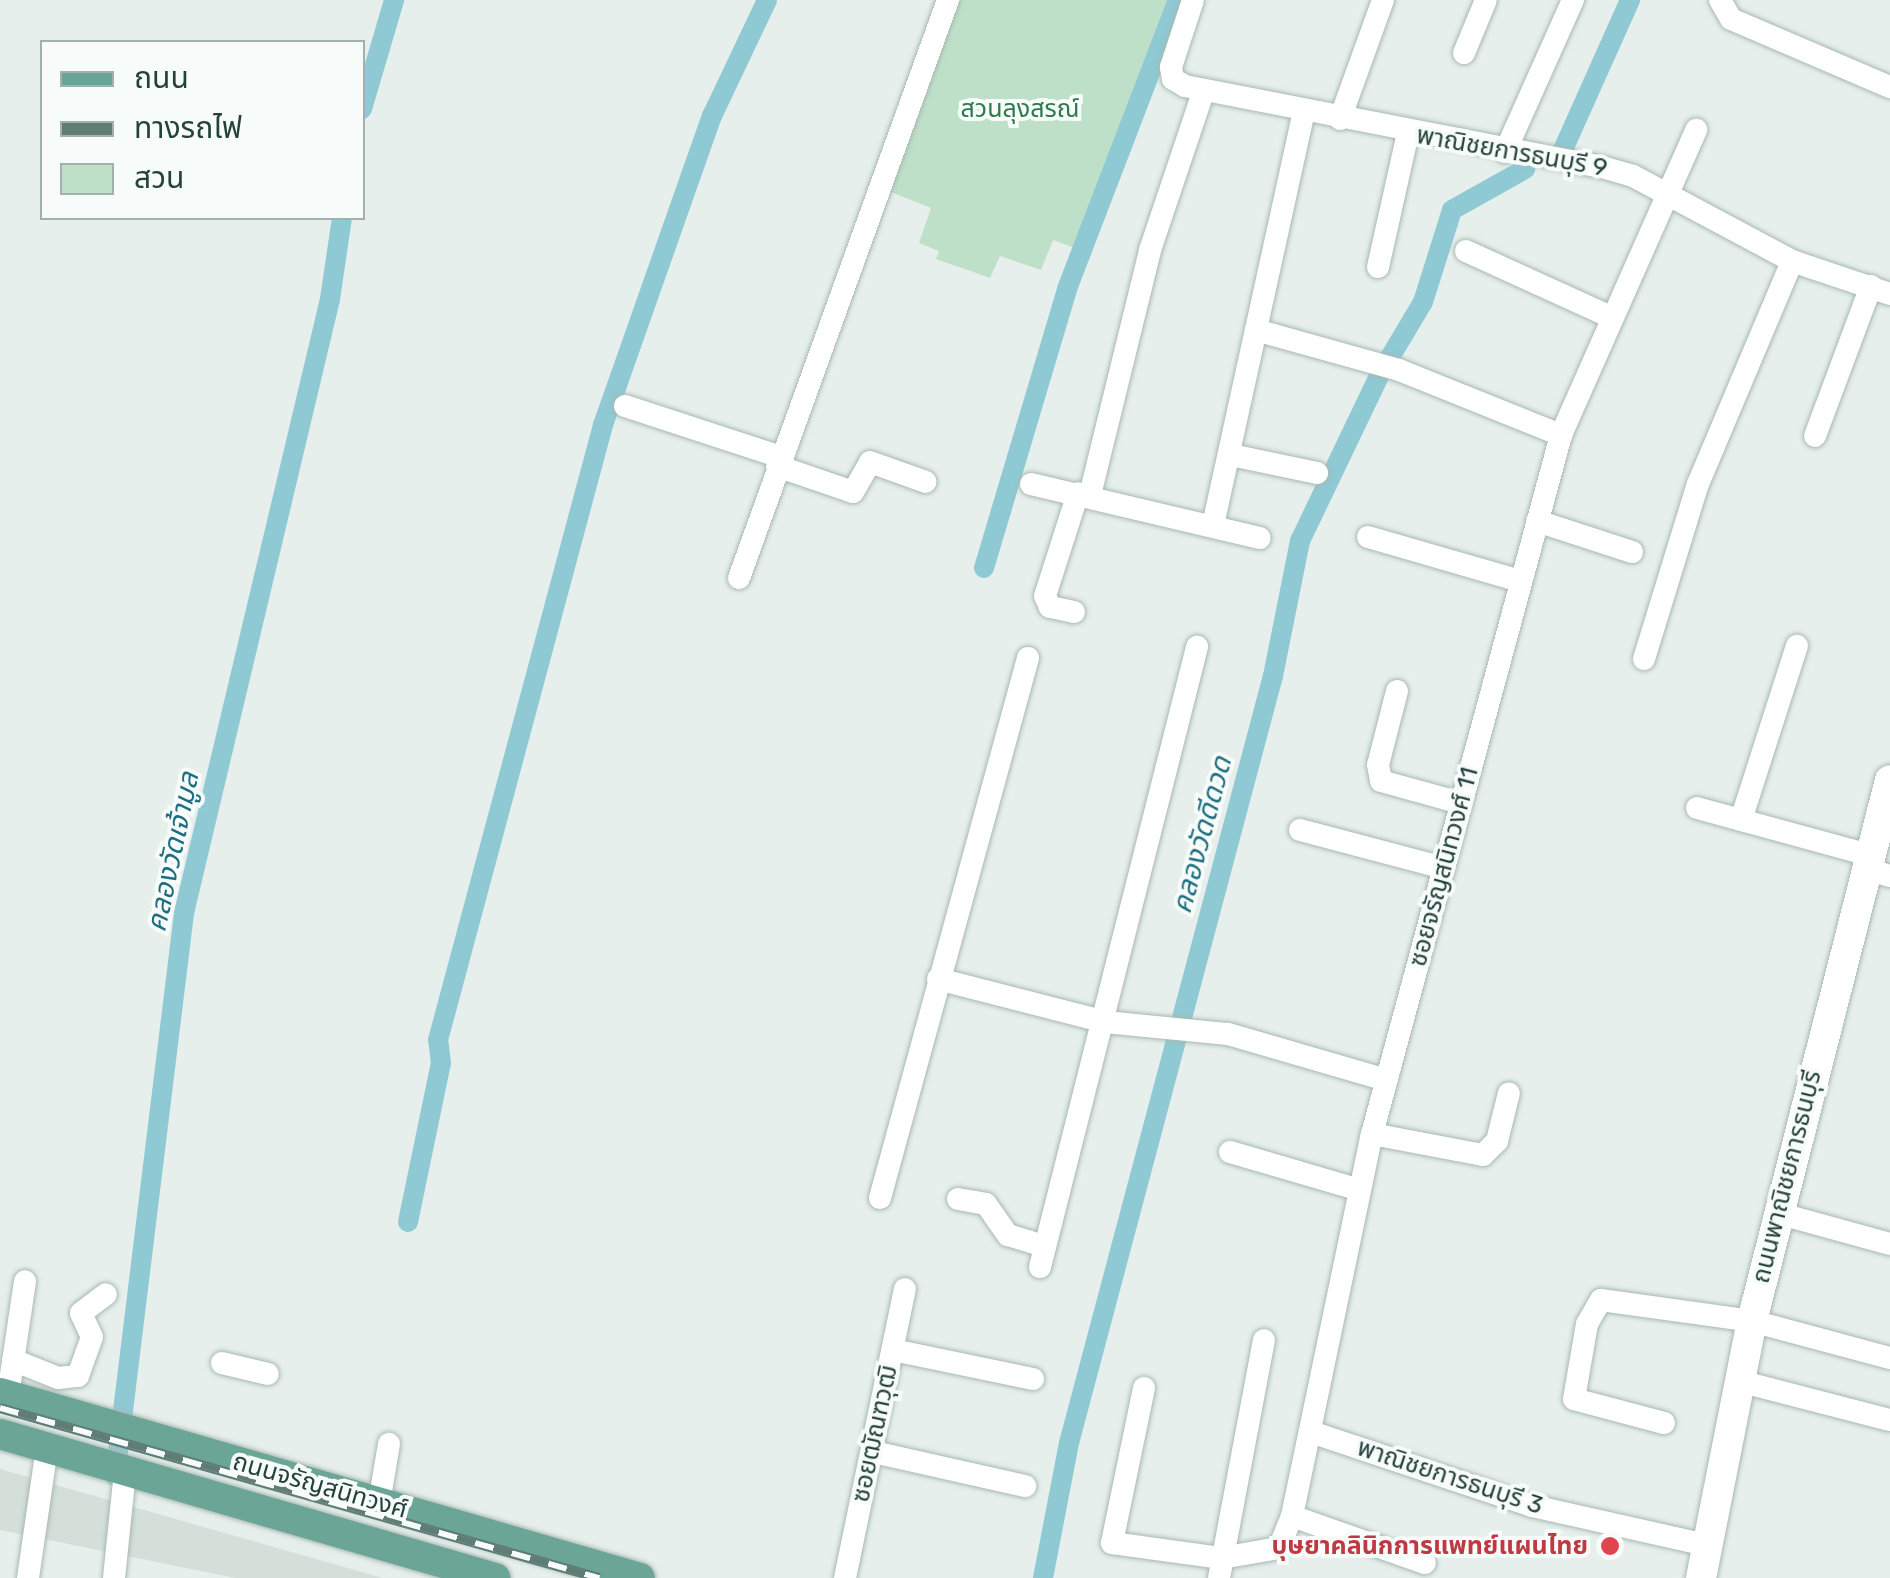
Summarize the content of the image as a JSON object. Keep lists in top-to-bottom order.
{
  "streets": {
    "main road": ["ถนนพาณิชยการธนบุรี", "ถนนจรัญสนิทวงศ์"],
    "street": [
      "พาณิชยการธนบุรี 9",
      "ซอยจรัญสนิทวงศ์ 11",
      "ซอยฒัณฑวุฒิ",
      "พาณิชยการธนบุรี 3"
    ]
  },
  "crossings": [
    ["พาณิชยการธนบุรี 9", "ซอยจรัญสนิทวงศ์ 11"],
    ["ซอยจรัญสนิทวงศ์ 11", "พาณิชยการธนบุรี 3"],
    ["ถนนพาณิชยการธนบุรี", "พาณิชยการธนบุรี 3"]
  ],
  "water": ["คลองวัดดีดวด", "คลองวัดเจ้ามูล"],
  "parks": ["สวนลุงสรณ์"],
  "places": ["บุษยาคลินิกการแพทย์แผนไทย"],
  "legend": ["ถนน", "ทางรถไฟ", "สวน"]
}
